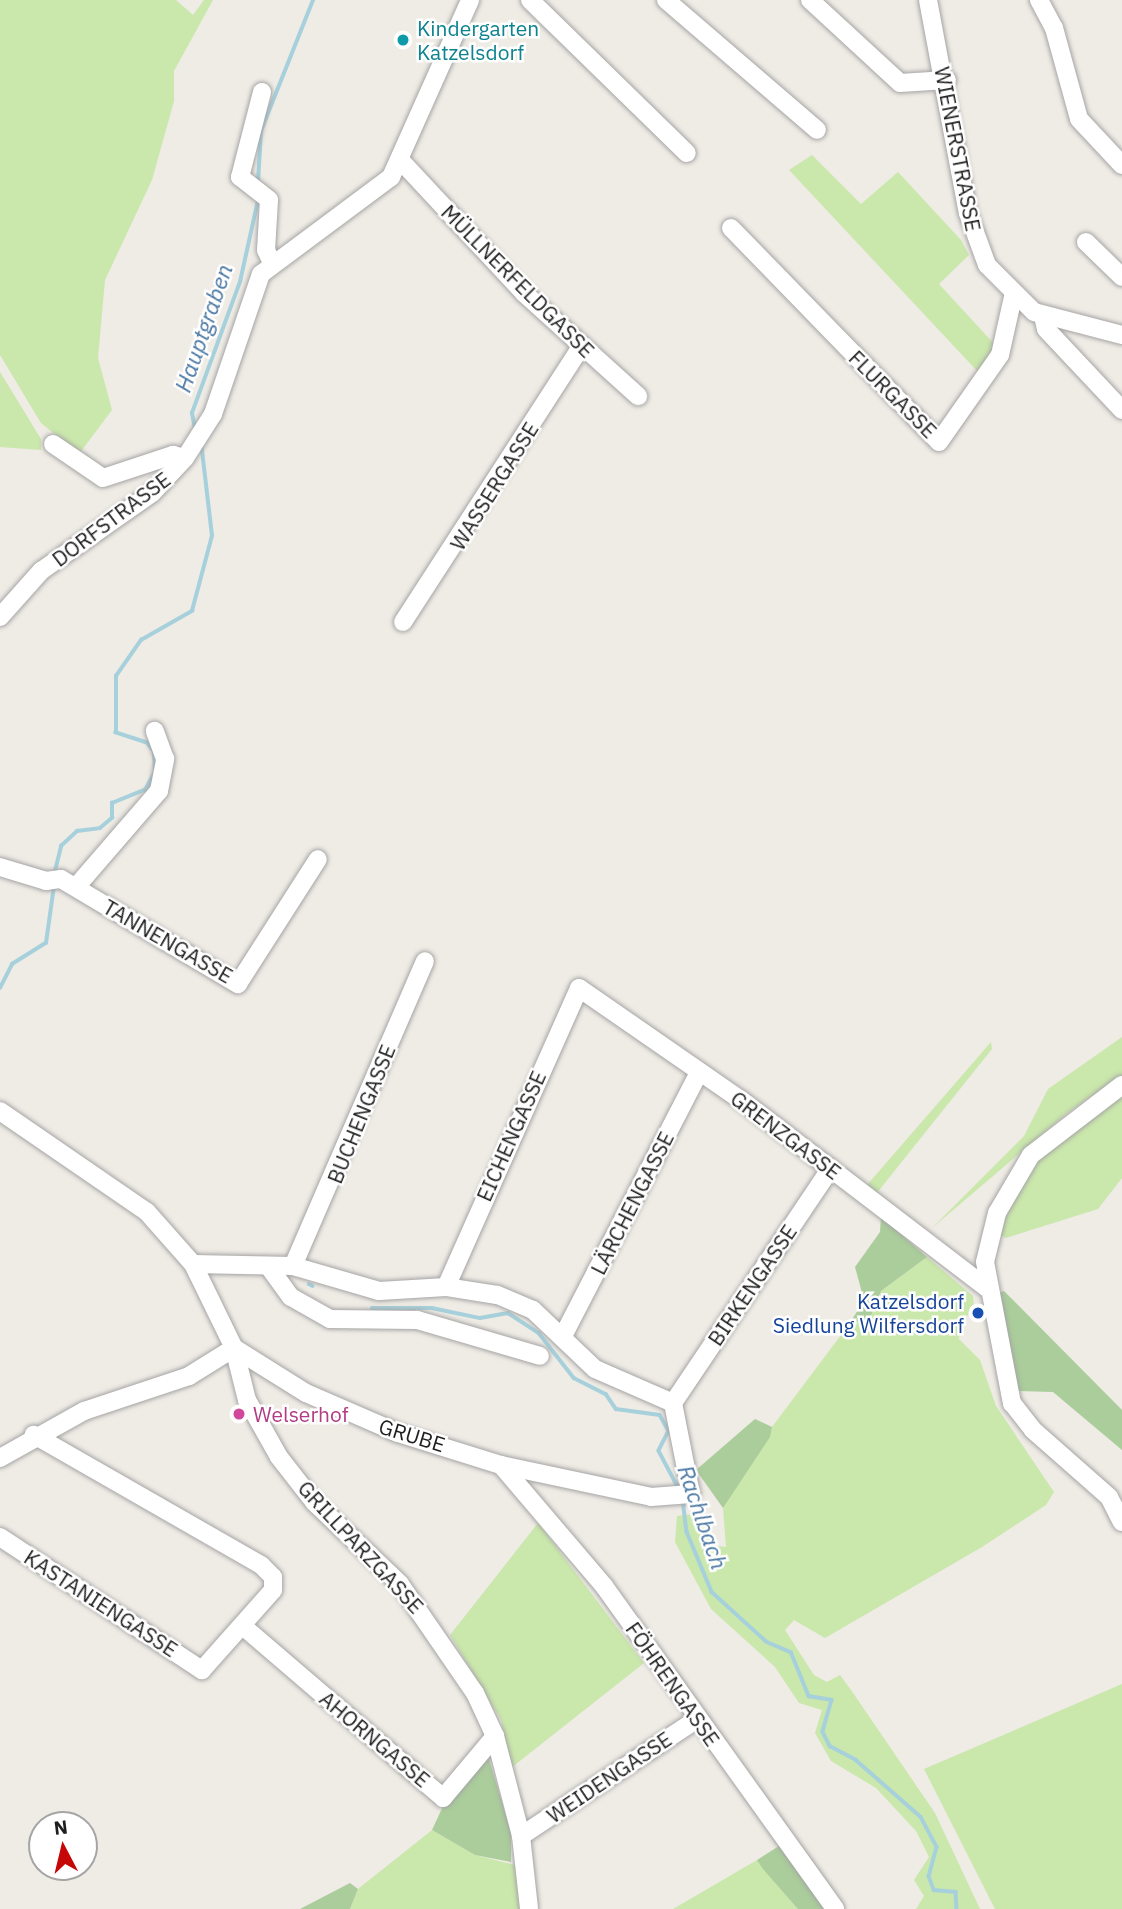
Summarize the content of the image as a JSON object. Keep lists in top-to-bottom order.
{
  "streets": {
    "street": [
      "WIENERSTRASSE",
      "MÜLLNERFELDGASSE",
      "FLURGASSE",
      "WASSERGASSE",
      "DORFSTRASSE",
      "TANNENGASSE",
      "BUCHENGASSE",
      "GRENZGASSE",
      "EICHENGASSE",
      "LÄRCHENGASSE",
      "BIRKENGASSE",
      "GRUBE",
      "GRILLPARZGASSE",
      "KASTANIENGASSE",
      "FÖHRENGASSE",
      "AHORNGASSE",
      "WEIDENGASSE"
    ]
  },
  "crossings": [
    ["WIENERSTRASSE", "FLURGASSE"],
    ["MÜLLNERFELDGASSE", "WASSERGASSE"],
    ["GRENZGASSE", "EICHENGASSE"],
    ["GRENZGASSE", "LÄRCHENGASSE"],
    ["GRENZGASSE", "BIRKENGASSE"],
    ["BIRKENGASSE", "GRUBE"],
    ["GRUBE", "GRILLPARZGASSE"],
    ["GRUBE", "FÖHRENGASSE"],
    ["GRILLPARZGASSE", "AHORNGASSE"],
    ["GRILLPARZGASSE", "WEIDENGASSE"],
    ["KASTANIENGASSE", "AHORNGASSE"],
    ["FÖHRENGASSE", "WEIDENGASSE"]
  ],
  "water": ["Hauptgraben", "Rachlbach"],
  "places": ["Kindergarten Katzelsdorf", "Katzelsdorf Siedlung Wilfersdorf", "Welserhof"],
  "north": "top"
}
